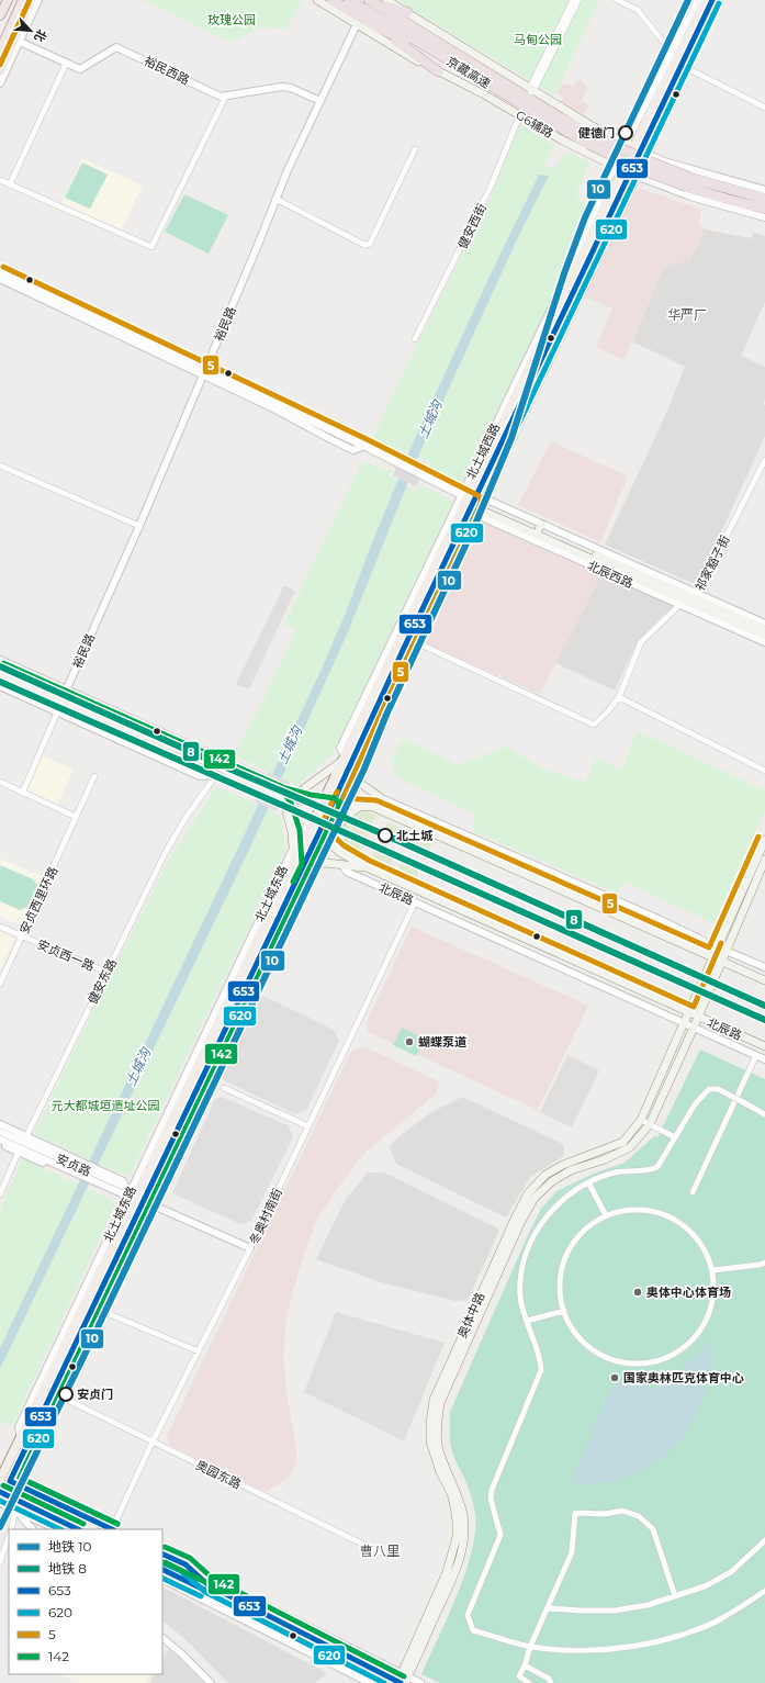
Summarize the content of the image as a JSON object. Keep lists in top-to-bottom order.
{
  "streets": {
    "highway": ["京藏高速"],
    "main road": [
      "G6辅路",
      "北土城西路",
      "北辰西路",
      "北土城东路",
      "北辰路",
      "奥体中路"
    ],
    "street": [
      "裕民西路",
      "健安西街",
      "裕民路",
      "祁家豁子街",
      "安贞西里环路",
      "安贞西一路",
      "健安东路",
      "安贞路",
      "冬奥村南街",
      "奥园东路"
    ]
  },
  "crossings": [
    ["裕民西路", "裕民路"],
    ["G6辅路", "健安西街"],
    ["G6辅路", "裕民路"],
    ["G6辅路", "北土城西路"],
    ["裕民路", "北辰西路"],
    ["裕民路", "北辰路"],
    ["北土城西路", "北辰西路"],
    ["北土城西路", "北辰路"],
    ["祁家豁子街", "北辰西路"],
    ["北土城东路", "北辰路"],
    ["北土城东路", "奥园东路"],
    ["北辰路", "健安东路"],
    ["北辰路", "冬奥村南街"],
    ["北辰路", "奥体中路"],
    ["安贞西里环路", "安贞西一路"],
    ["安贞西一路", "健安东路"],
    ["健安东路", "安贞路"],
    ["冬奥村南街", "奥园东路"]
  ],
  "districts": ["华严厂", "曹八里"],
  "water": ["土城沟"],
  "parks": ["玫瑰公园", "马甸公园", "元大都城垣遗址公园"],
  "places": [
    "健德门",
    "北土城",
    "蝴蝶泵道",
    "奥体中心体育场",
    "国家奥林匹克体育中心",
    "安贞门"
  ],
  "lines": [
    "metro line 10",
    "transit line 653",
    "transit line 5",
    "transit line 620",
    "transit line 142",
    "metro line 8"
  ],
  "legend": [
    "地铁 10",
    "地铁 8",
    "653",
    "620",
    "5",
    "142"
  ],
  "north": "bottom right"
}
